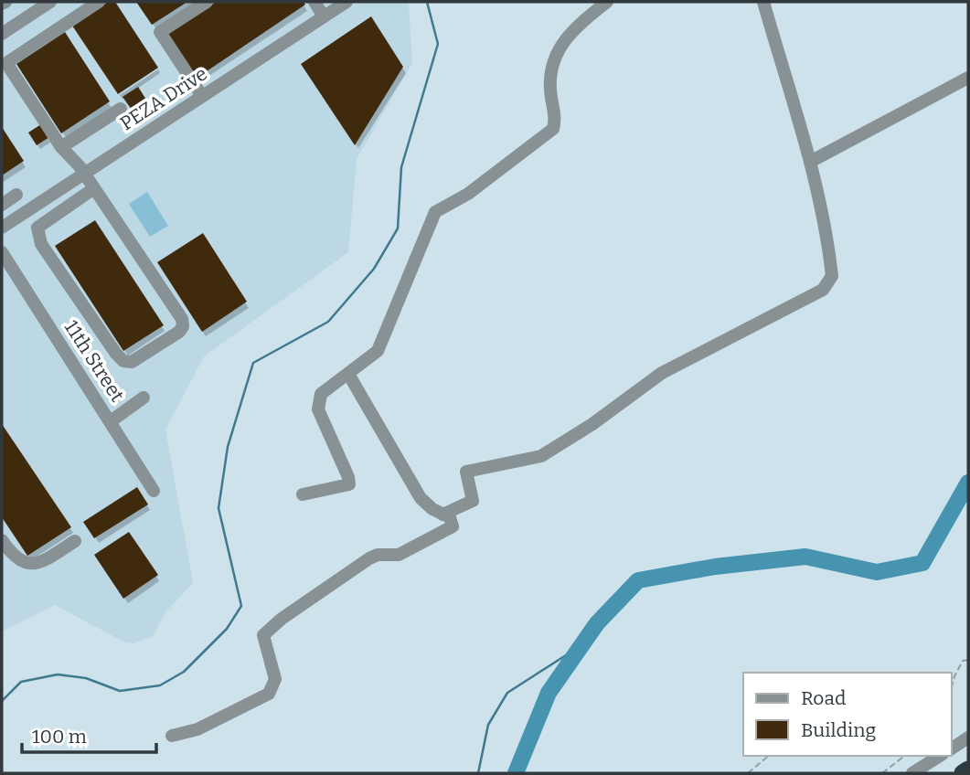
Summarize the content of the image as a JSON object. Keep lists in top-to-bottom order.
{
  "streets": {
    "street": ["PEZA Drive", "11th Street"]
  },
  "legend": ["Road", "Building"],
  "scale_bar": "100 m"
}
